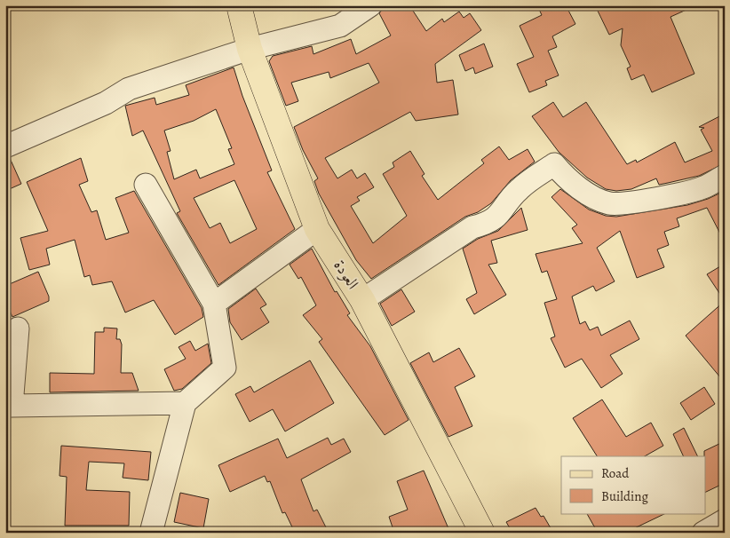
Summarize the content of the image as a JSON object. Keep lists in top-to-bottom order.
{
  "streets": {
    "main road": ["العودة"]
  },
  "legend": ["Road", "Building"]
}
